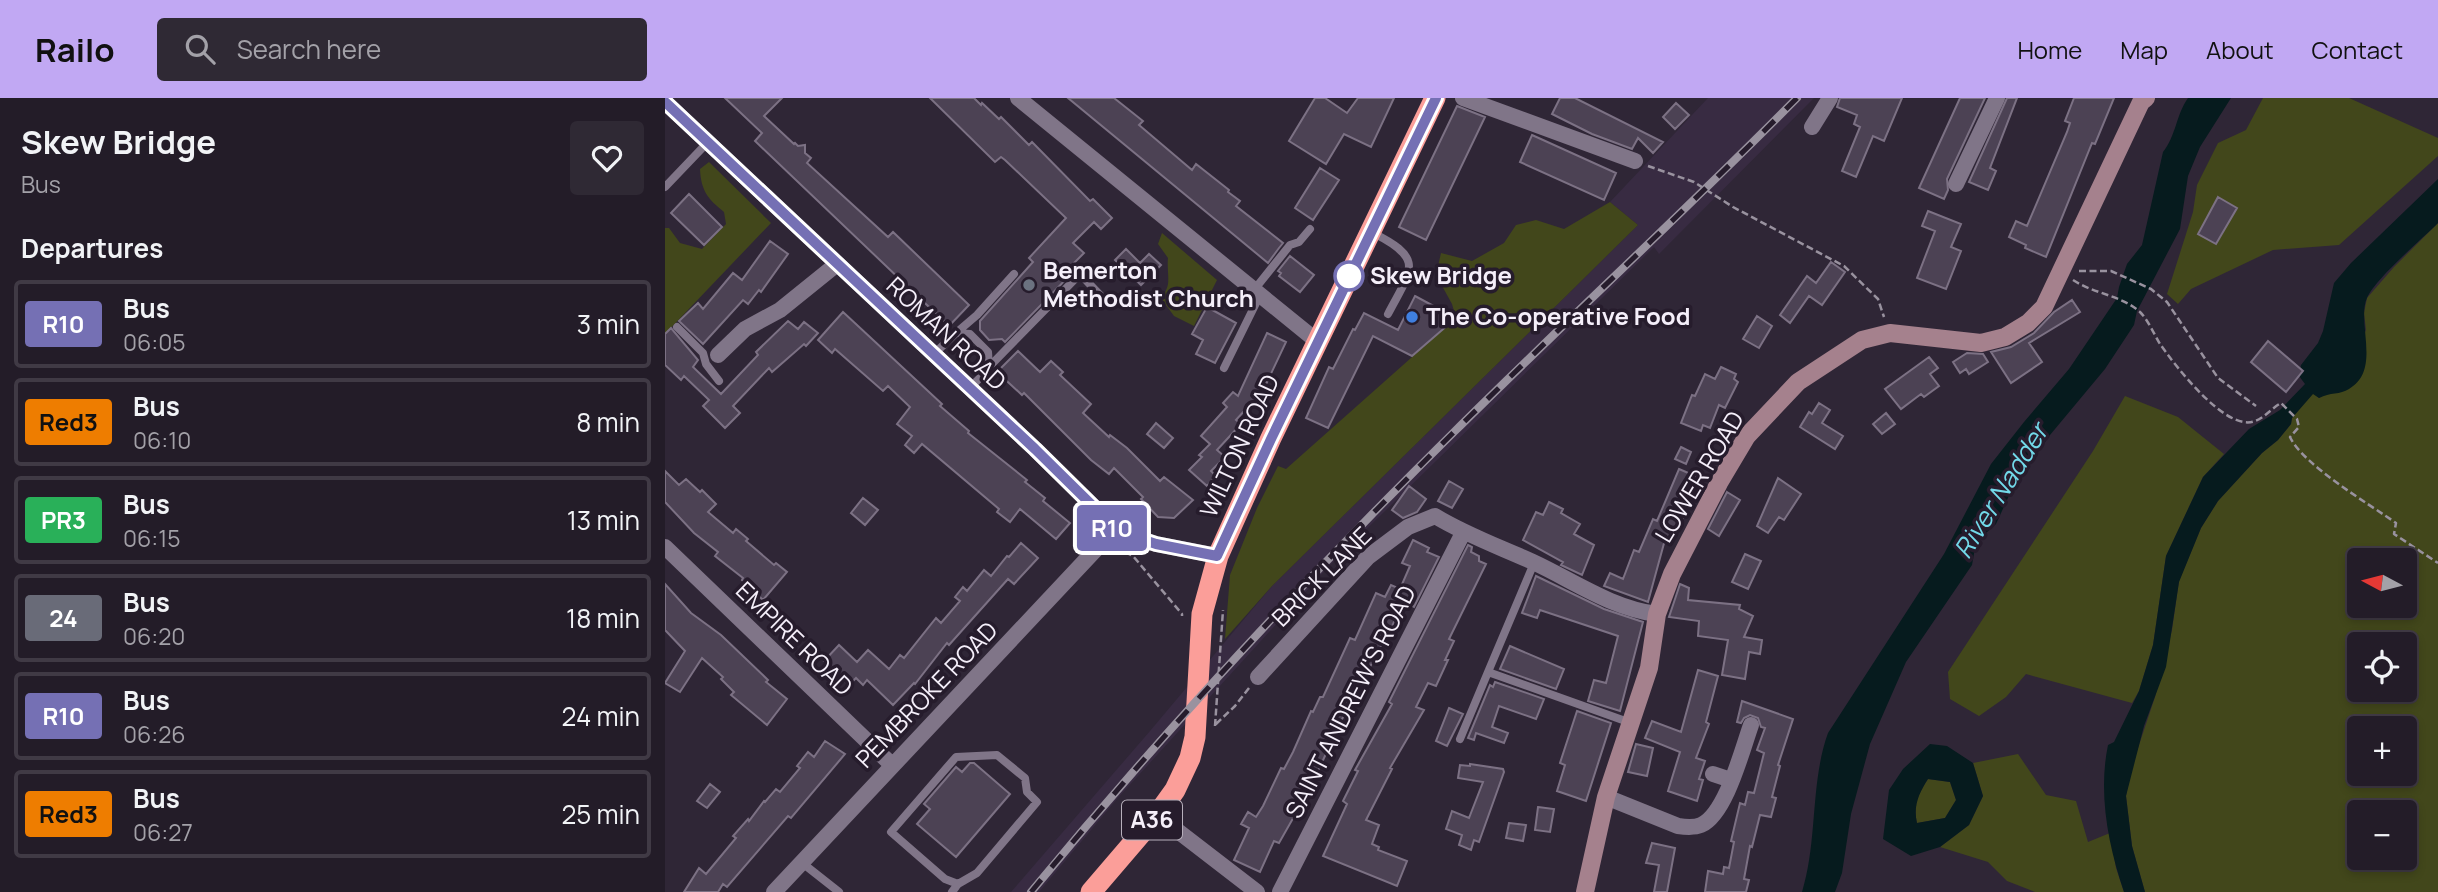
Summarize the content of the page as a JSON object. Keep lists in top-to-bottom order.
{
  "streets": {
    "highway": ["WILTON ROAD", "A36"],
    "street": [
      "ROMAN ROAD",
      "LOWER ROAD",
      "BRICK LANE",
      "EMPIRE ROAD",
      "PEMBROKE ROAD",
      "SAINT ANDREW'S ROAD"
    ]
  },
  "crossings": [
    ["ROMAN ROAD", "WILTON ROAD"],
    ["ROMAN ROAD", "PEMBROKE ROAD"],
    ["BRICK LANE", "SAINT ANDREW'S ROAD"],
    ["EMPIRE ROAD", "PEMBROKE ROAD"]
  ],
  "water": ["River Nadder"],
  "places": ["Skew Bridge", "Bemerton Methodist Church", "The Co-operative Food"],
  "lines": ["bus line R10"],
  "north": "left",
  "page": {
    "header": "Railo",
    "search": "Search here",
    "nav": [
      "Home",
      "Map",
      "About",
      "Contact"
    ],
    "heading": [
      ["Skew Bridge", "Bus"],
      "Departures"
    ],
    "on_map": "R10",
    "list": [
      {
        "mark": "R10",
        "name": "Bus",
        "note": "06:05",
        "value": "3 min"
      },
      {
        "mark": "Red3",
        "name": "Bus",
        "note": "06:10",
        "value": "8 min"
      },
      {
        "mark": "PR3",
        "name": "Bus",
        "note": "06:15",
        "value": "13 min"
      },
      {
        "mark": "24",
        "name": "Bus",
        "note": "06:20",
        "value": "18 min"
      },
      {
        "mark": "R10",
        "name": "Bus",
        "note": "06:26",
        "value": "24 min"
      },
      {
        "mark": "Red3",
        "name": "Bus",
        "note": "06:27",
        "value": "25 min"
      }
    ],
    "map_buttons": ["+", "−"]
  }
}
